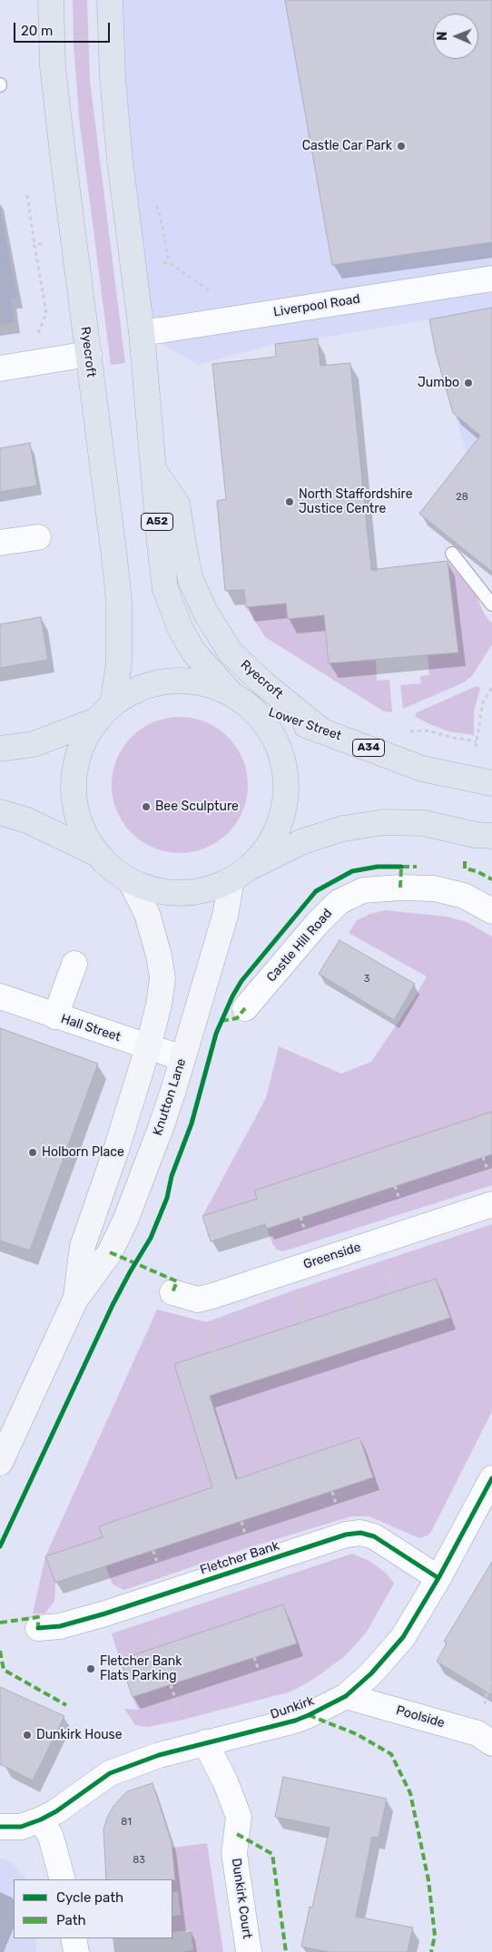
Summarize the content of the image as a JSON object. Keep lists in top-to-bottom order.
{
  "streets": {
    "highway": [
      "Ryecroft",
      "A52",
      "Lower Street",
      "A34"
    ],
    "main road": ["Knutton Lane"],
    "street": [
      "Liverpool Road",
      "Castle Hill Road",
      "Hall Street",
      "Greenside",
      "Fletcher Bank",
      "Dunkirk",
      "Poolside",
      "Dunkirk Court"
    ]
  },
  "crossings": [
    ["Liverpool Road", "A52"],
    ["Ryecroft", "A52"],
    ["Ryecroft", "Lower Street"],
    ["A52", "Lower Street"],
    ["Hall Street", "Knutton Lane"],
    ["Fletcher Bank", "Dunkirk"],
    ["Dunkirk", "Poolside"],
    ["Dunkirk", "Dunkirk Court"]
  ],
  "places": [
    "Castle Car Park",
    "Jumbo",
    "North Staffordshire Justice Centre",
    "Bee Sculpture",
    "Holborn Place",
    "Fletcher Bank Flats Parking",
    "Dunkirk House"
  ],
  "house_numbers": [
    "28",
    "3",
    "81",
    "83"
  ],
  "legend": ["Cycle path", "Path"],
  "scale_bar": "20 m",
  "north": "left"
}
